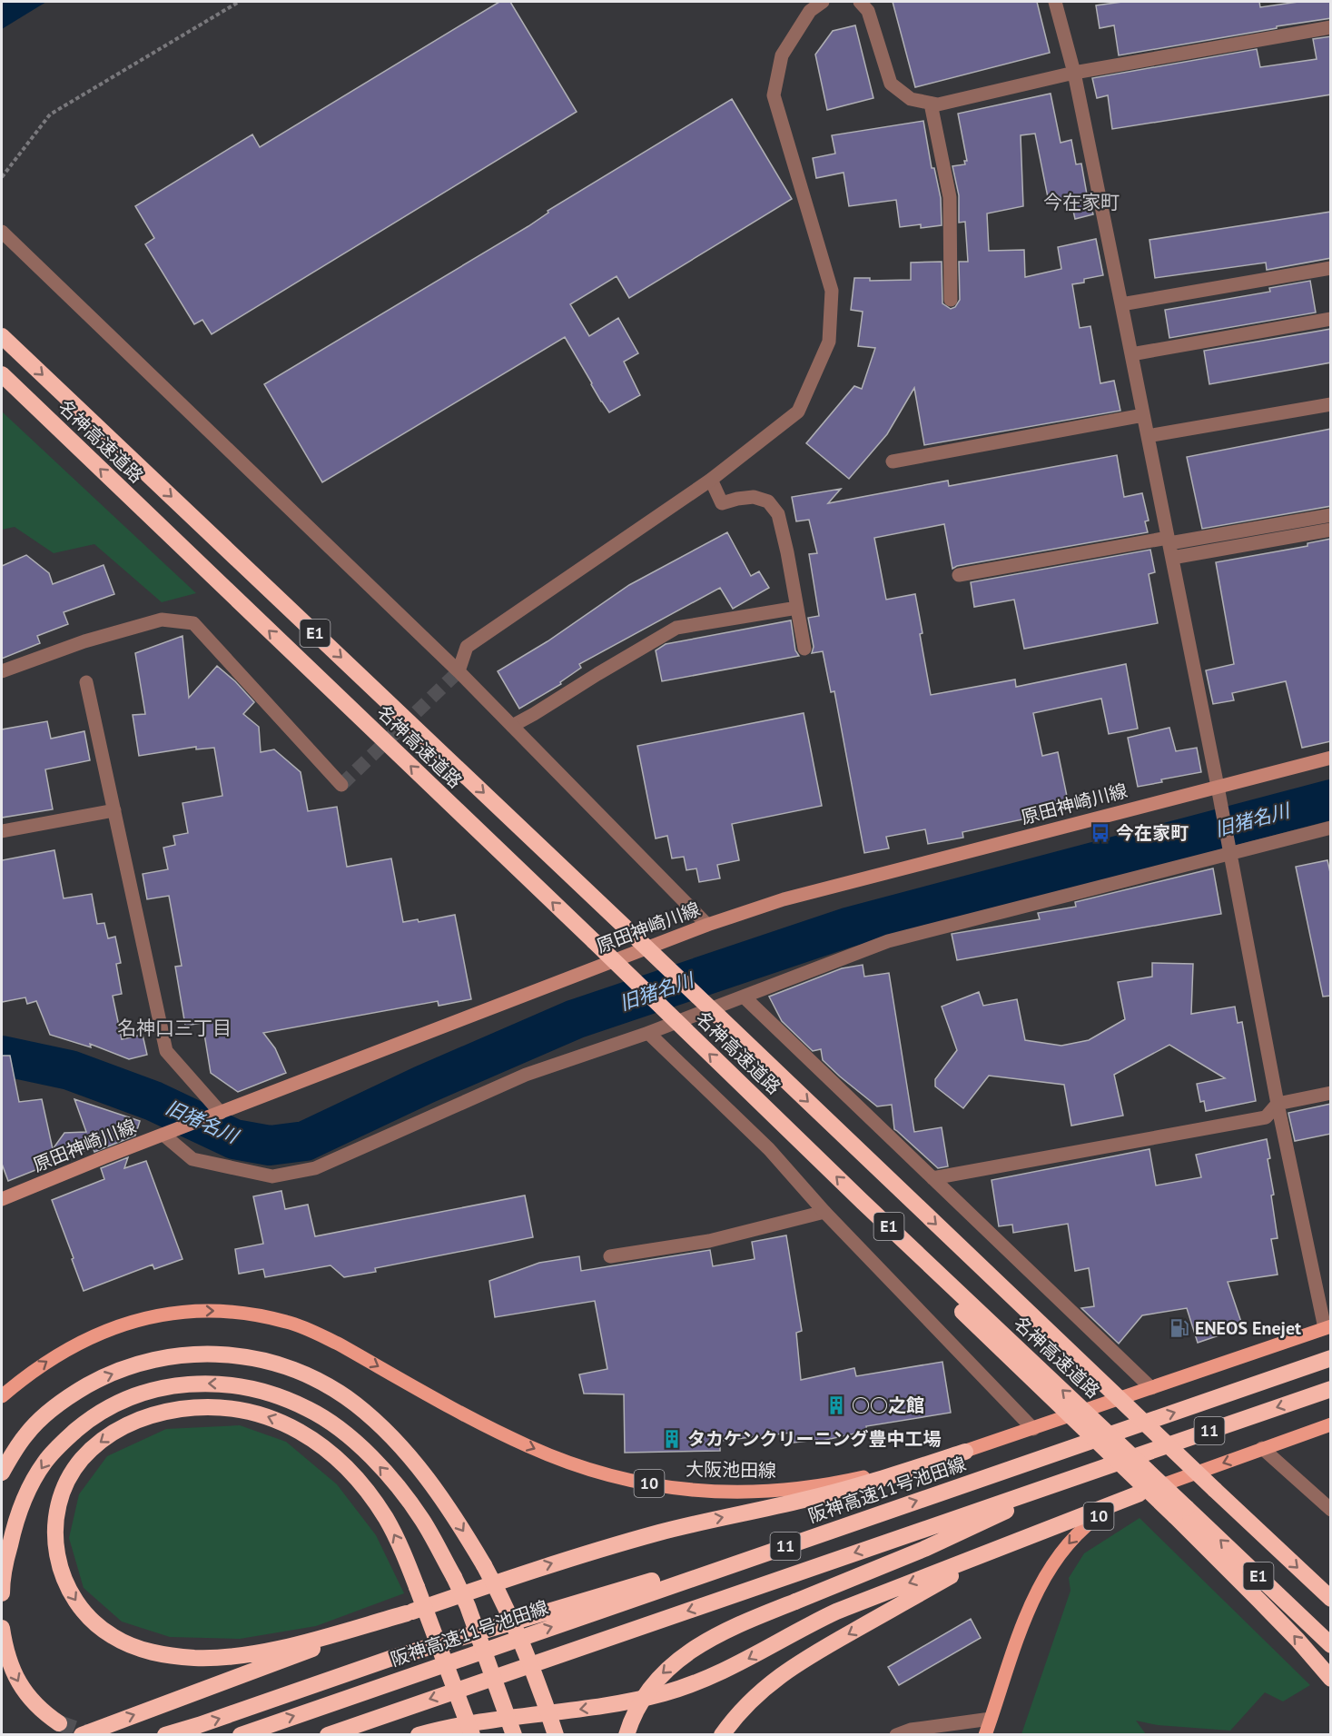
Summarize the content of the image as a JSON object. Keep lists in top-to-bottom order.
{
  "streets": {
    "highway": [
      "名神高速道路",
      "E1",
      "11",
      "阪神高速11号池田線"
    ],
    "main road": ["大阪池田線", "10"],
    "street": ["原田神崎川線"]
  },
  "one_way": ["大阪池田線"],
  "districts": ["今在家町", "名神口三丁目"],
  "water": ["旧猪名川"],
  "places": {
    "bus stop": ["今在家町"],
    "fuel station": ["ENEOS Enejet"],
    "building": ["○○之館", "タカケンクリーニング豊中工場"]
  }
}
